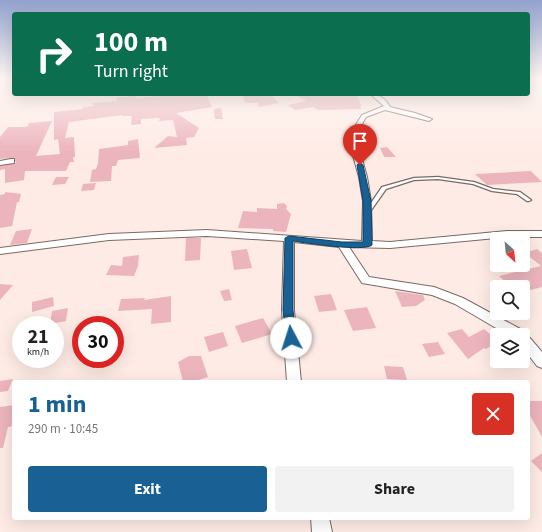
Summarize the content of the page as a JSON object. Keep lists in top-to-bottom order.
{
  "north": "bottom right",
  "page": {
    "turn": ["100 m", "Turn right"],
    "speed": "21 km/h",
    "limit": "30",
    "heading": ["1 min", "290 m · 10:45"],
    "buttons": ["Exit", "Share"]
  }
}
